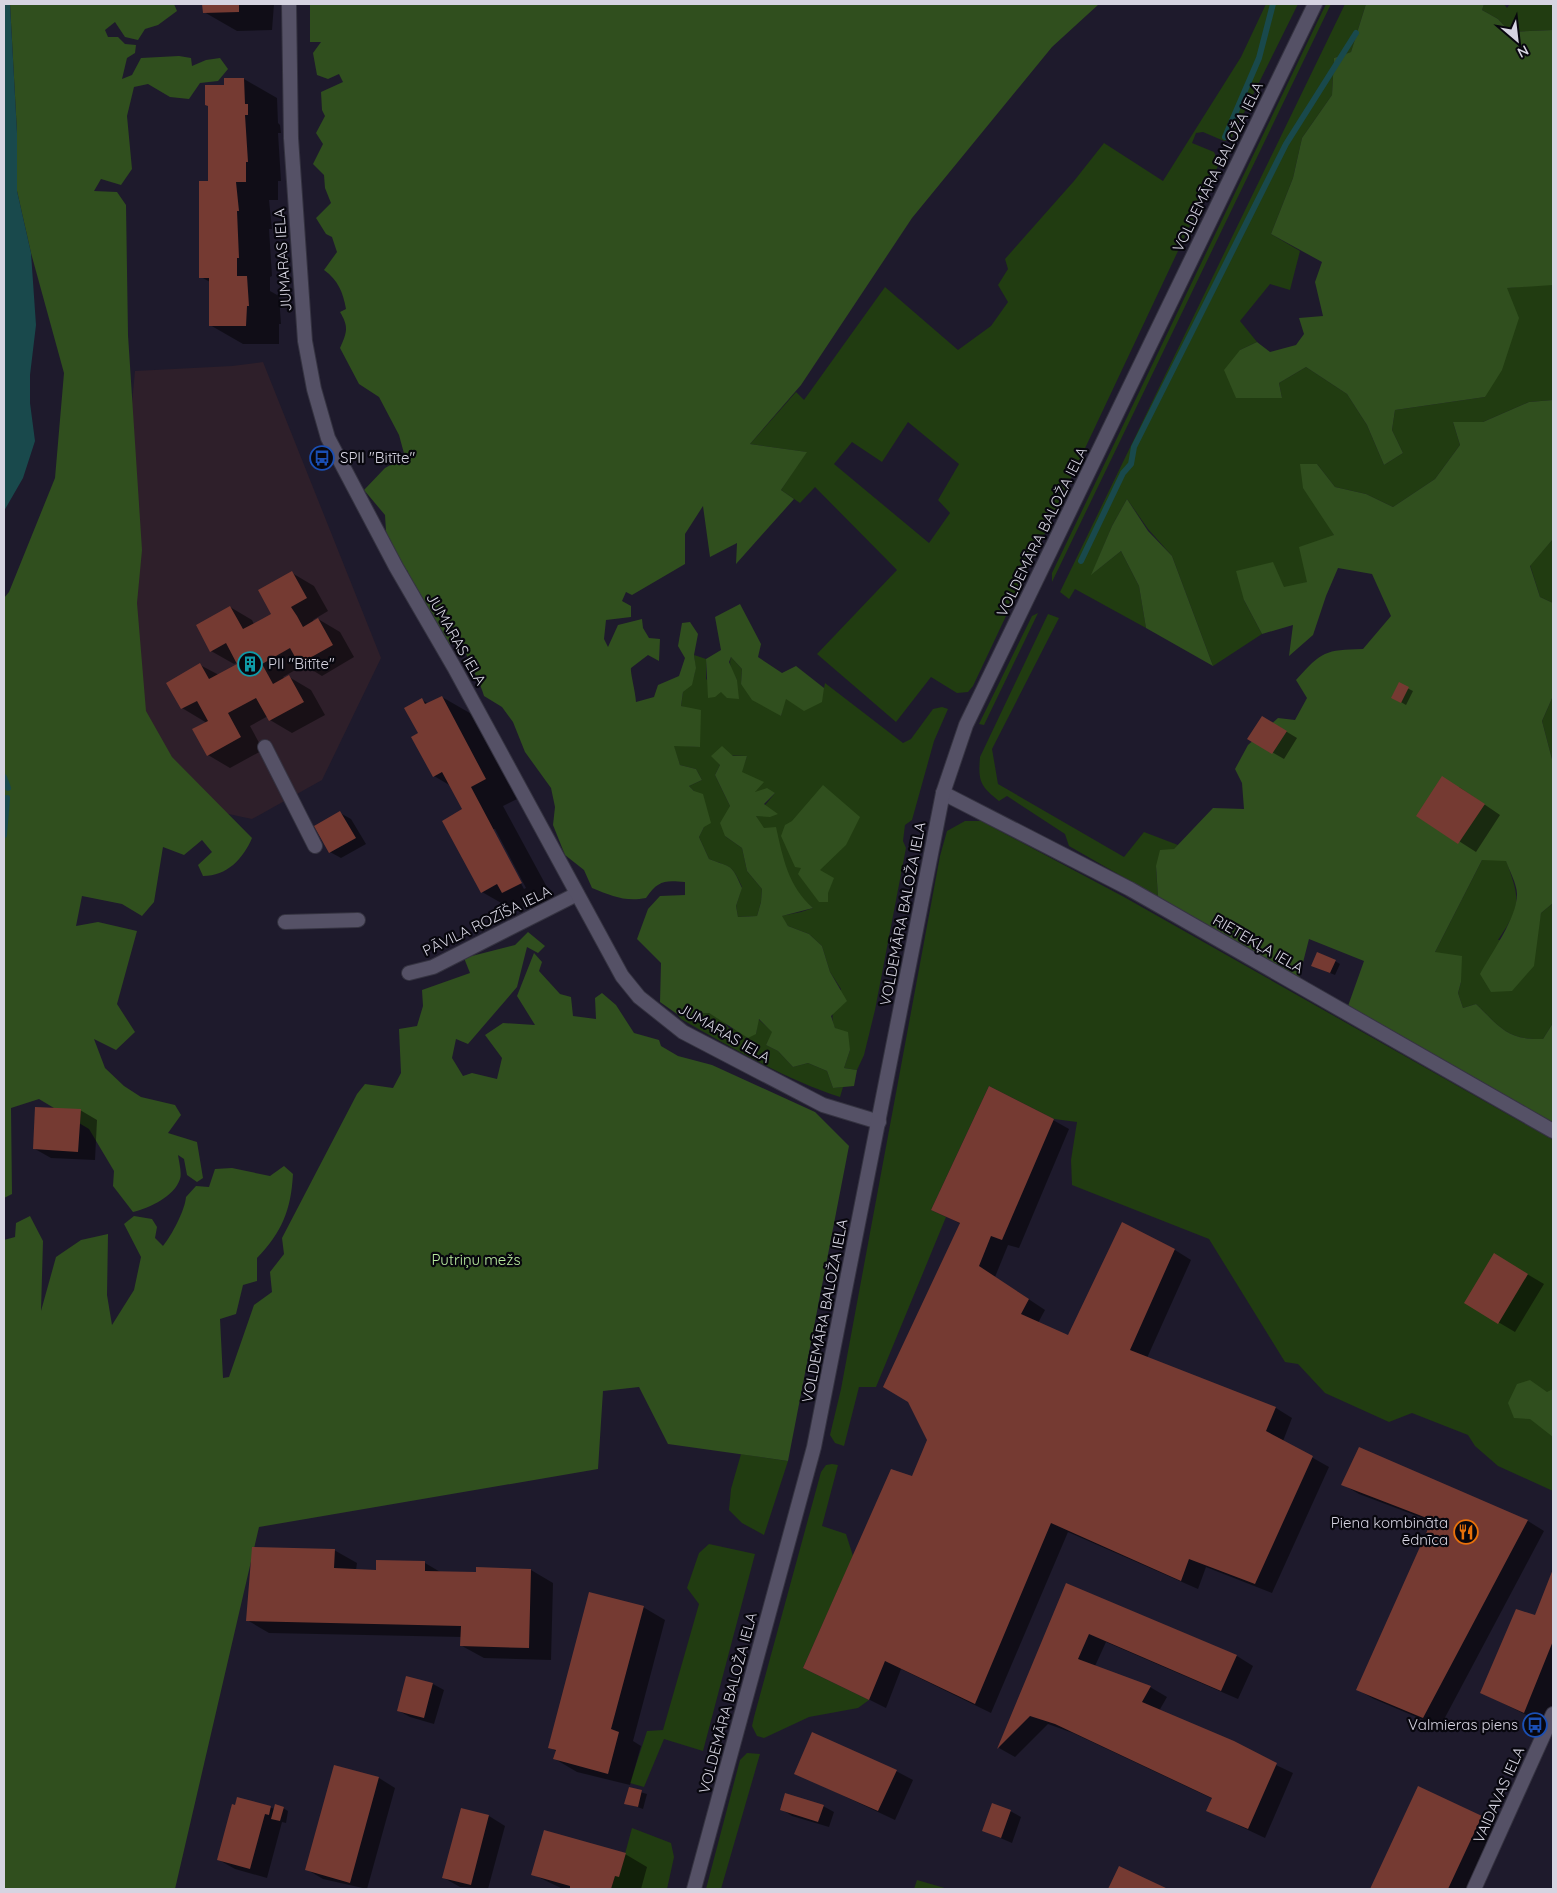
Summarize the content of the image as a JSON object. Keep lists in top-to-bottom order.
{
  "streets": {
    "street": [
      "VOLDEMĀRA BALOŽA IELA",
      "JUMARAS IELA",
      "PĀVILA ROZĪŠA IELA",
      "RIETEKĻA IELA",
      "VAIDAVAS IELA"
    ]
  },
  "crossings": [
    ["VOLDEMĀRA BALOŽA IELA", "JUMARAS IELA"],
    ["VOLDEMĀRA BALOŽA IELA", "RIETEKĻA IELA"],
    ["JUMARAS IELA", "PĀVILA ROZĪŠA IELA"]
  ],
  "parks": ["Putriņu mežs"],
  "places": {
    "bus stop": ["SPII \"Bitīte\"", "Valmieras piens"],
    "building": ["PII \"Bitīte\""],
    "restaurant": ["Piena kombināta ēdnīca"]
  },
  "north": "bottom right"
}
